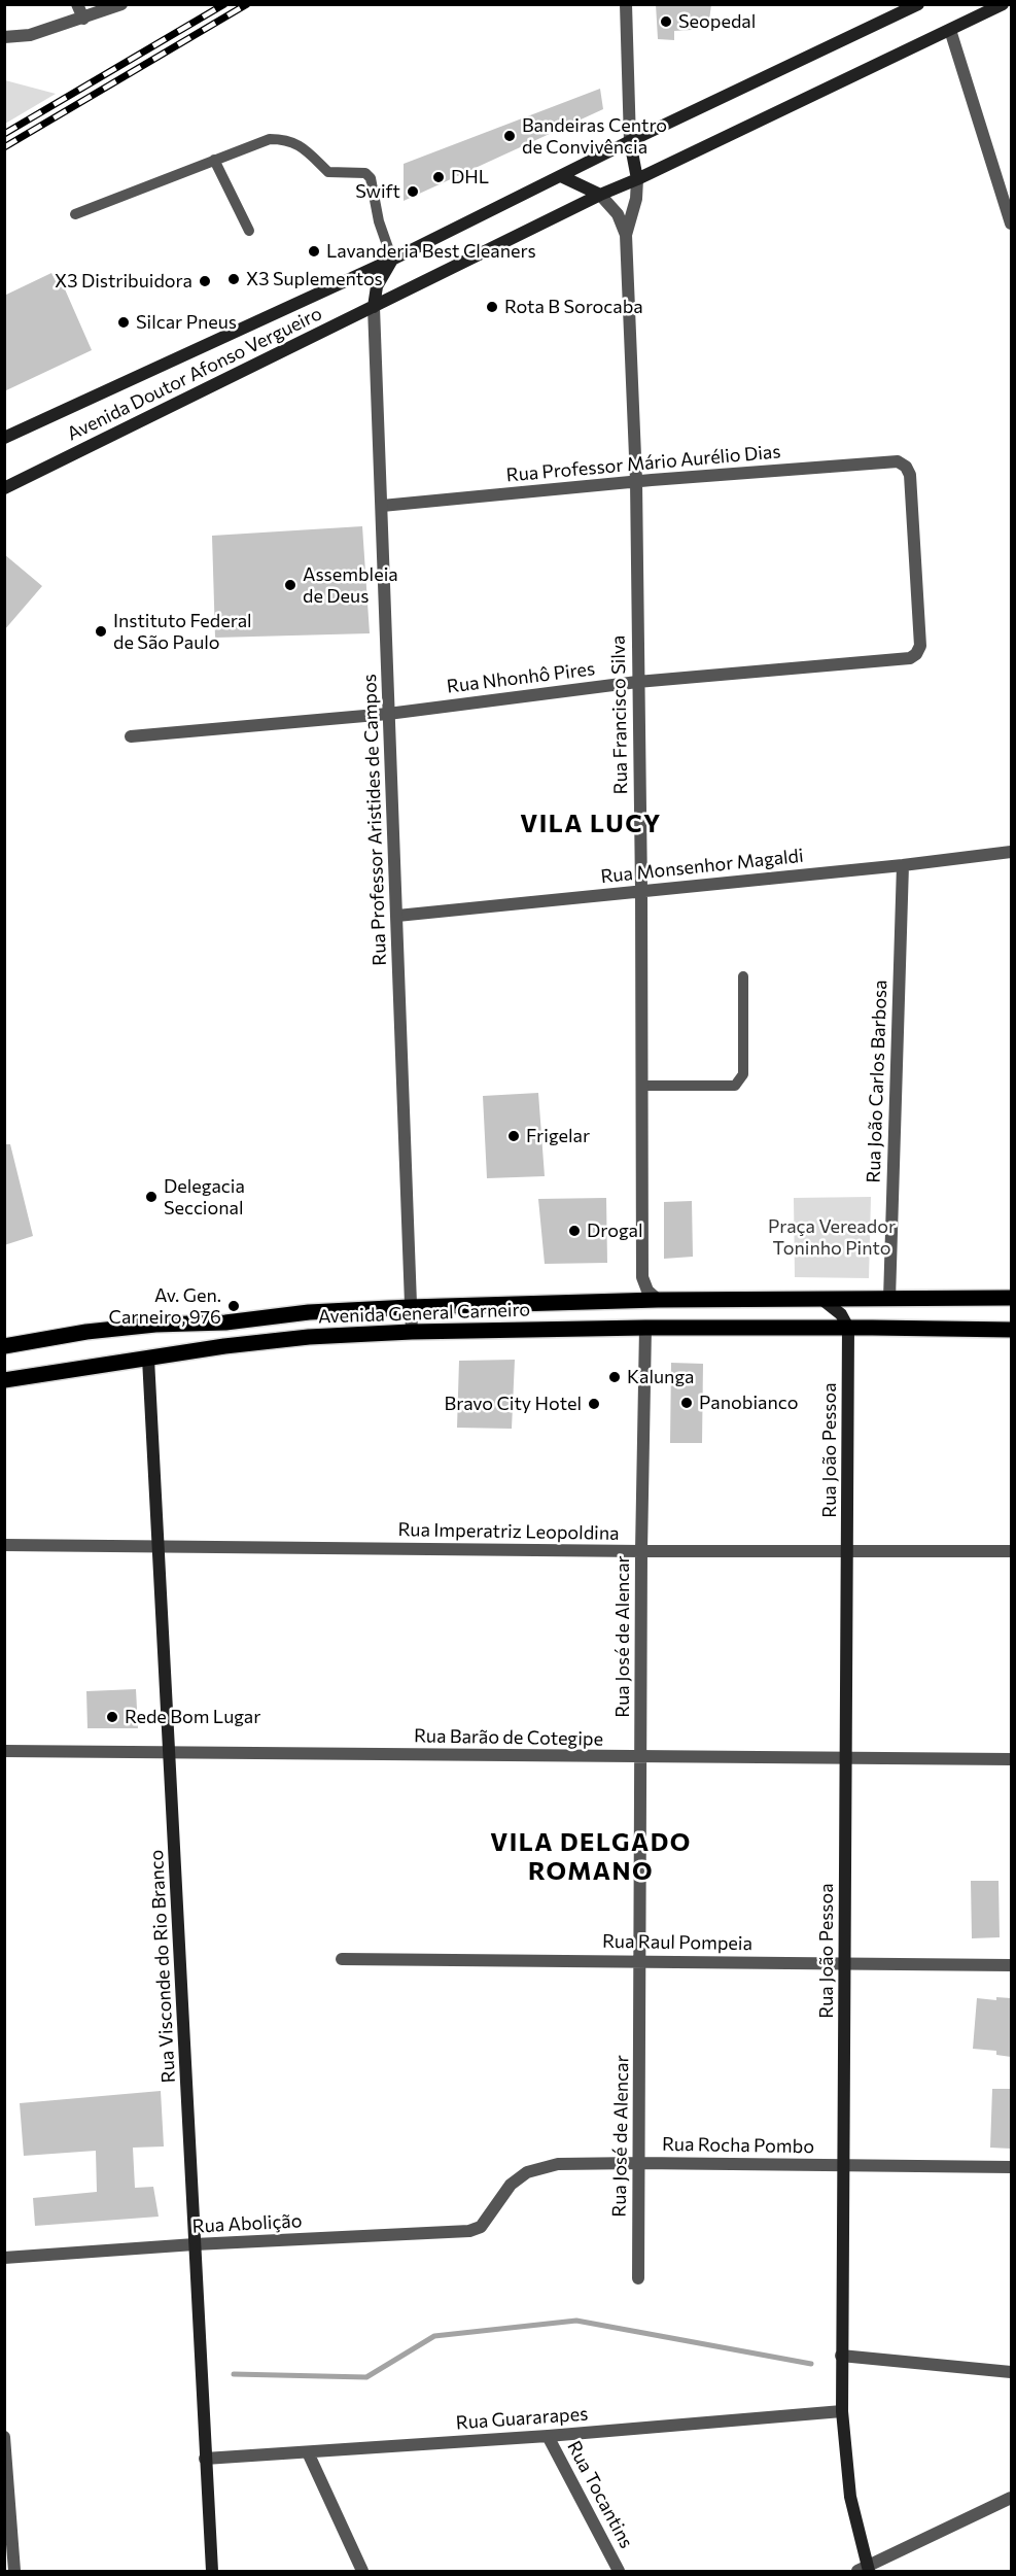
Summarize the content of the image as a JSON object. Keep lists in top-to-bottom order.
{
  "streets": {
    "main road": [
      "Avenida Doutor Afonso Vergueiro",
      "Avenida General Carneiro",
      "Rua João Pessoa",
      "Rua Visconde do Rio Branco"
    ],
    "street": [
      "Rua Professor Mário Aurélio Dias",
      "Rua Nhonhô Pires",
      "Rua Francisco Silva",
      "Rua Professor Aristides de Campos",
      "Rua Monsenhor Magaldi",
      "Rua João Carlos Barbosa",
      "Rua Imperatriz Leopoldina",
      "Rua José de Alencar",
      "Rua Barão de Cotegipe",
      "Rua Raul Pompeia",
      "Rua Rocha Pombo",
      "Rua Abolição",
      "Rua Guararapes",
      "Rua Tocantins"
    ]
  },
  "crossings": [
    ["Avenida Doutor Afonso Vergueiro", "Rua Francisco Silva"],
    ["Avenida Doutor Afonso Vergueiro", "Rua Professor Aristides de Campos"],
    ["Rua Professor Mário Aurélio Dias", "Rua Nhonhô Pires"],
    ["Rua Professor Mário Aurélio Dias", "Rua Francisco Silva"],
    ["Rua Professor Mário Aurélio Dias", "Rua Professor Aristides de Campos"],
    ["Rua Nhonhô Pires", "Rua Francisco Silva"],
    ["Rua Nhonhô Pires", "Rua Professor Aristides de Campos"],
    ["Rua Francisco Silva", "Rua Monsenhor Magaldi"],
    ["Rua Francisco Silva", "Avenida General Carneiro"],
    ["Rua Professor Aristides de Campos", "Rua Monsenhor Magaldi"],
    ["Rua Professor Aristides de Campos", "Avenida General Carneiro"],
    ["Rua Monsenhor Magaldi", "Rua João Carlos Barbosa"],
    ["Rua João Carlos Barbosa", "Avenida General Carneiro"],
    ["Avenida General Carneiro", "Rua João Pessoa"],
    ["Avenida General Carneiro", "Rua José de Alencar"],
    ["Avenida General Carneiro", "Rua Visconde do Rio Branco"],
    ["Rua João Pessoa", "Rua Imperatriz Leopoldina"],
    ["Rua João Pessoa", "Rua Barão de Cotegipe"],
    ["Rua João Pessoa", "Rua Raul Pompeia"],
    ["Rua João Pessoa", "Rua Rocha Pombo"],
    ["Rua João Pessoa", "Rua Guararapes"],
    ["Rua Imperatriz Leopoldina", "Rua José de Alencar"],
    ["Rua Imperatriz Leopoldina", "Rua Visconde do Rio Branco"],
    ["Rua José de Alencar", "Rua Barão de Cotegipe"],
    ["Rua José de Alencar", "Rua Raul Pompeia"],
    ["Rua José de Alencar", "Rua Rocha Pombo"],
    ["Rua Barão de Cotegipe", "Rua Visconde do Rio Branco"],
    ["Rua Visconde do Rio Branco", "Rua Abolição"],
    ["Rua Visconde do Rio Branco", "Rua Guararapes"],
    ["Rua Rocha Pombo", "Rua Abolição"],
    ["Rua Guararapes", "Rua Tocantins"]
  ],
  "districts": ["VILA LUCY", "VILA DELGADO ROMANO"],
  "parks": ["Praça Vereador Toninho Pinto"],
  "places": [
    "Seopedal",
    "Bandeiras Centro de Convivência",
    "DHL",
    "Swift",
    "Lavanderia Best Cleaners",
    "X3 Suplementos",
    "X3 Distribuidora",
    "Rota B Sorocaba",
    "Silcar Pneus",
    "Assembleia de Deus",
    "Instituto Federal de São Paulo",
    "Frigelar",
    "Delegacia Seccional",
    "Drogal",
    "Av. Gen. Carneiro, 976",
    "Kalunga",
    "Panobianco",
    "Bravo City Hotel",
    "Rede Bom Lugar"
  ]
}
